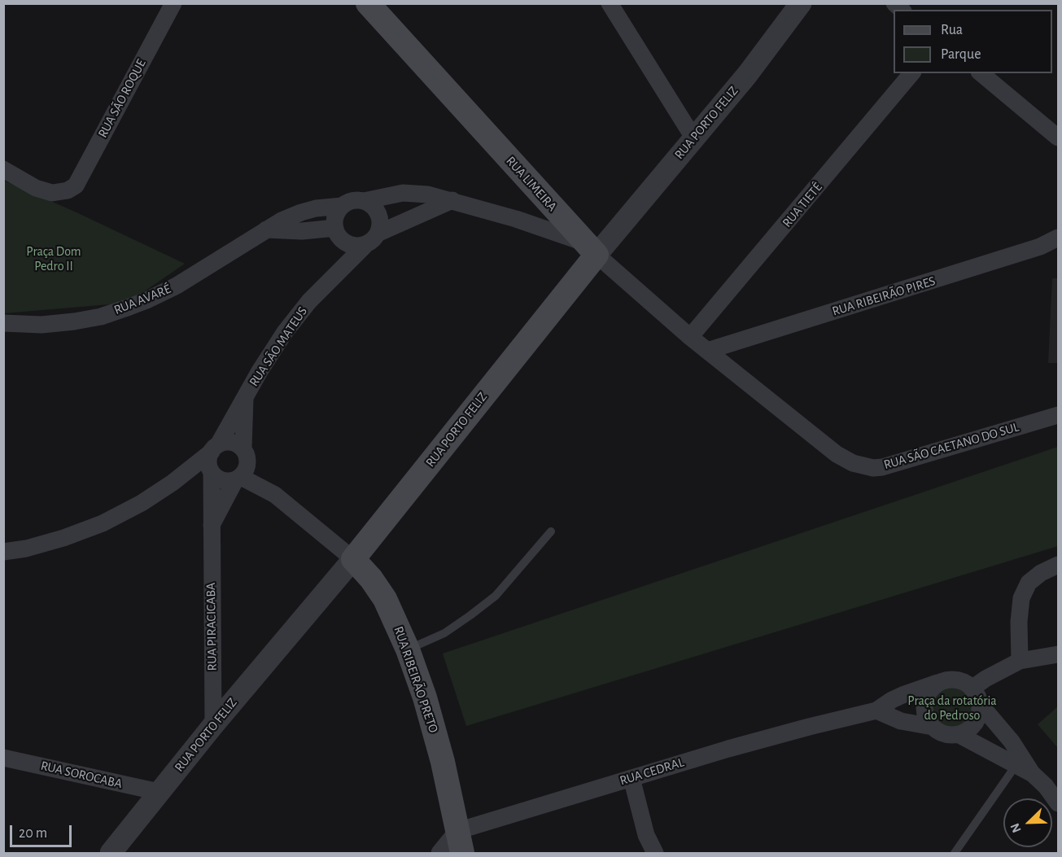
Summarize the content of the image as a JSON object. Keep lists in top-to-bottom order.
{
  "streets": {
    "main road": ["RUA PORTO FELIZ", "RUA LIMEIRA", "RUA RIBEIRÃO PRETO"],
    "street": [
      "RUA SÃO ROQUE",
      "RUA TIETÊ",
      "RUA RIBEIRÃO PIRES",
      "RUA AVARÉ",
      "RUA SÃO MATEUS",
      "RUA SÃO CAETANO DO SUL",
      "RUA PIRACICABA",
      "RUA CEDRAL",
      "RUA SOROCABA"
    ]
  },
  "crossings": [
    ["RUA PORTO FELIZ", "RUA LIMEIRA"],
    ["RUA PORTO FELIZ", "RUA PIRACICABA"],
    ["RUA PORTO FELIZ", "RUA RIBEIRÃO PRETO"],
    ["RUA PORTO FELIZ", "RUA SOROCABA"],
    ["RUA LIMEIRA", "RUA TIETÊ"],
    ["RUA LIMEIRA", "RUA RIBEIRÃO PIRES"],
    ["RUA LIMEIRA", "RUA SÃO CAETANO DO SUL"],
    ["RUA RIBEIRÃO PIRES", "RUA SÃO CAETANO DO SUL"],
    ["RUA AVARÉ", "RUA SÃO MATEUS"],
    ["RUA SÃO MATEUS", "RUA PIRACICABA"],
    ["RUA SÃO MATEUS", "RUA RIBEIRÃO PRETO"],
    ["RUA PIRACICABA", "RUA RIBEIRÃO PRETO"],
    ["RUA RIBEIRÃO PRETO", "RUA CEDRAL"]
  ],
  "parks": ["Praça Dom Pedro II", "Praça da rotatória do Pedroso"],
  "legend": ["Rua", "Parque"],
  "scale_bar": "20 m",
  "north": "bottom left"
}
